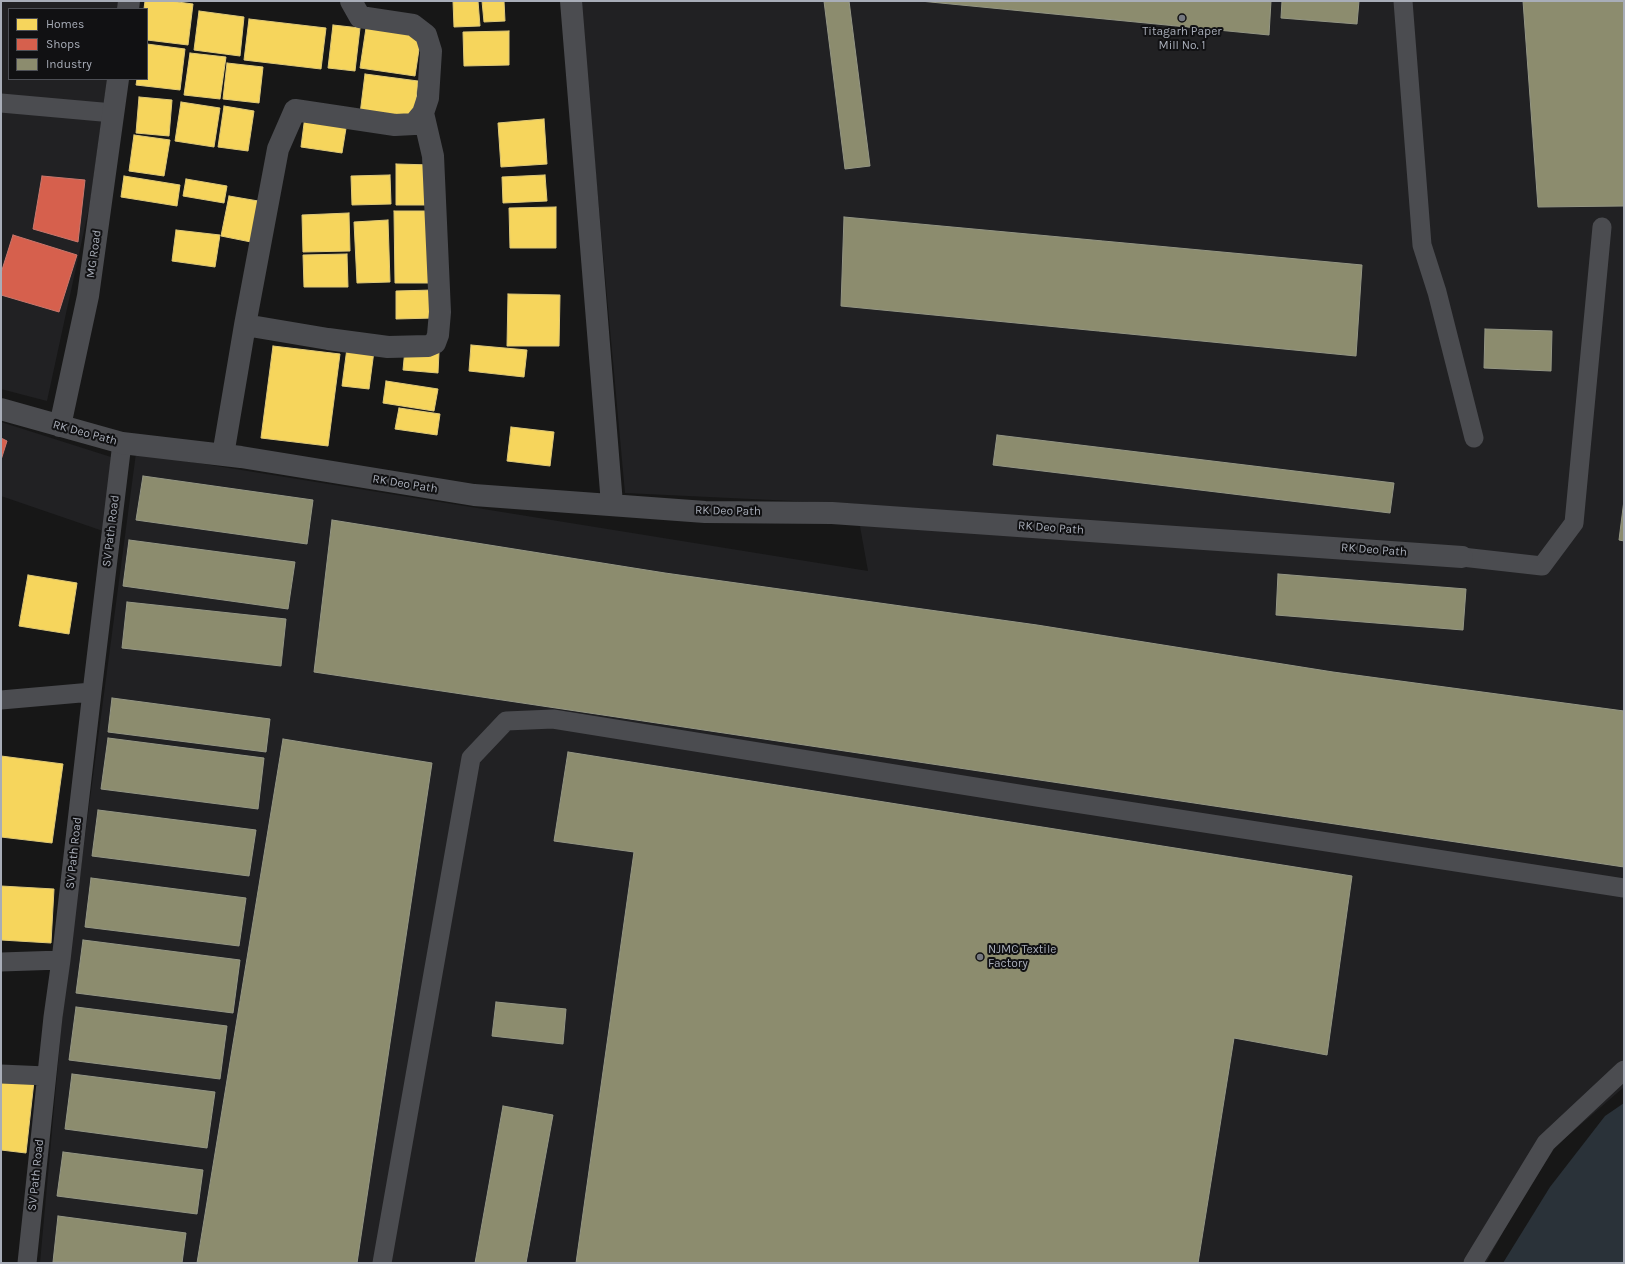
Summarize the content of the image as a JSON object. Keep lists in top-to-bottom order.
{
  "streets": {
    "street": ["MG Road", "RK Deo Path"],
    "lane": ["SV Path Road"]
  },
  "crossings": [
    ["MG Road", "RK Deo Path"],
    ["RK Deo Path", "SV Path Road"]
  ],
  "places": ["Titagarh Paper Mill No. 1", "NJMC Textile Factory"],
  "legend": ["Homes", "Shops", "Industry"]
}
